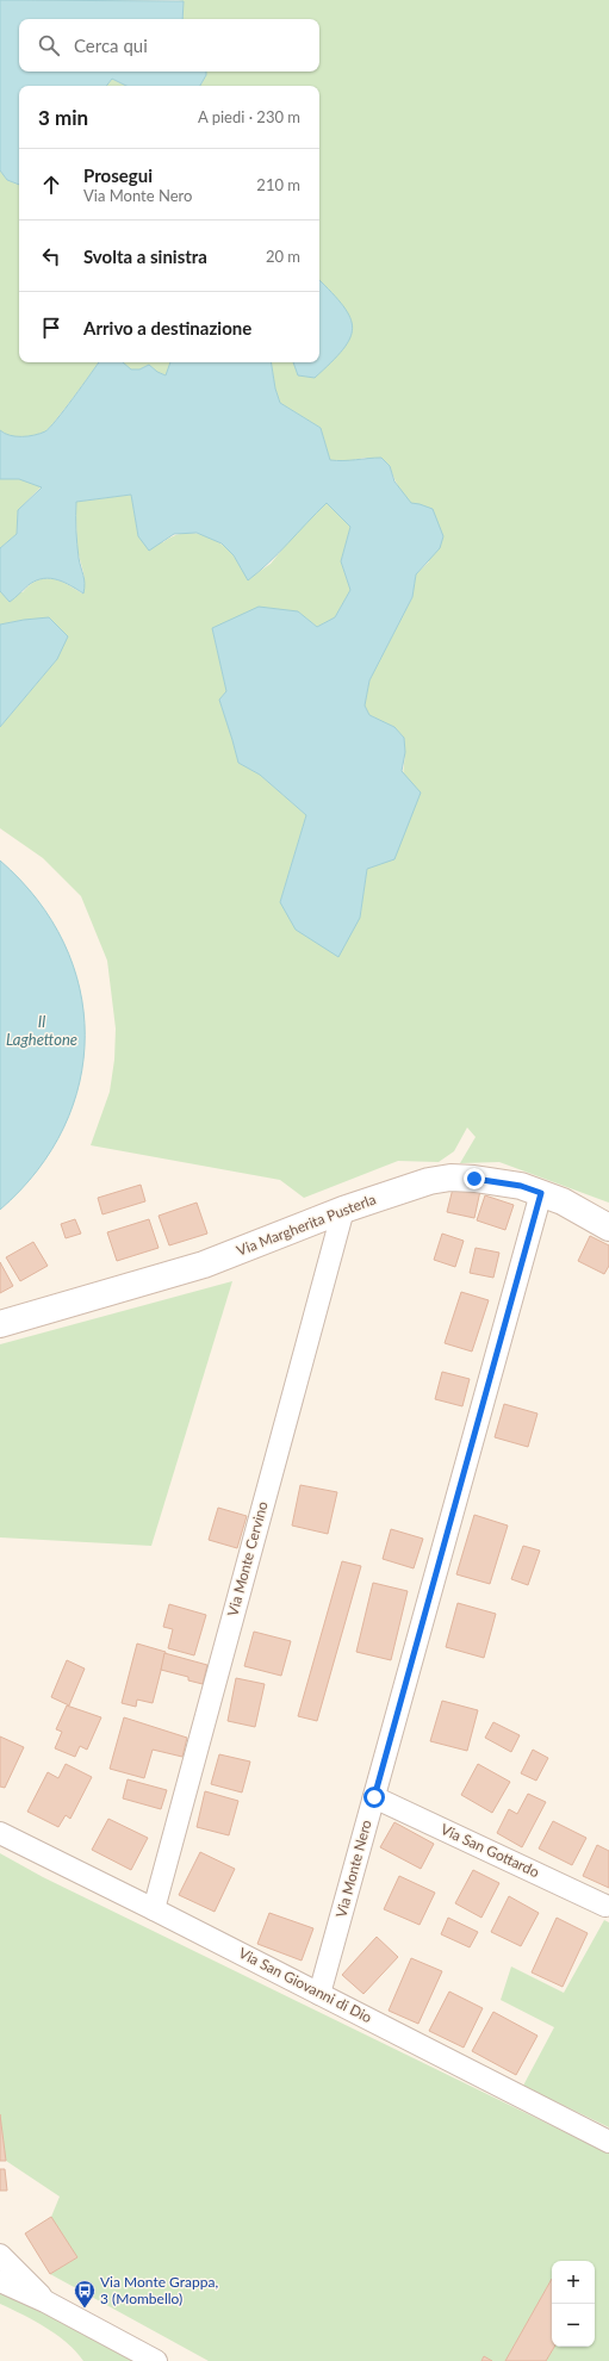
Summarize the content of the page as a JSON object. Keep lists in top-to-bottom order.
{
  "streets": {
    "street": [
      "Via Margherita Pusterla",
      "Via Monte Cervino",
      "Via San Gottardo",
      "Via Monte Nero",
      "Via San Giovanni di Dio"
    ]
  },
  "crossings": [
    ["Via Margherita Pusterla", "Via Monte Cervino"],
    ["Via Margherita Pusterla", "Via Monte Nero"],
    ["Via Monte Cervino", "Via San Giovanni di Dio"],
    ["Via San Gottardo", "Via Monte Nero"],
    ["Via Monte Nero", "Via San Giovanni di Dio"]
  ],
  "water": ["Il Laghettone"],
  "places": {
    "bus stop": ["Via Monte Grappa, 3 (Mombello)"]
  },
  "page": {
    "search": "Cerca qui",
    "heading": ["3 min", "A piedi · 230 m"],
    "list": [
      ["Prosegui", "Via Monte Nero", "210 m"],
      ["Svolta a sinistra", "20 m"],
      "Arrivo a destinazione"
    ],
    "map_buttons": ["+", "−"]
  }
}
